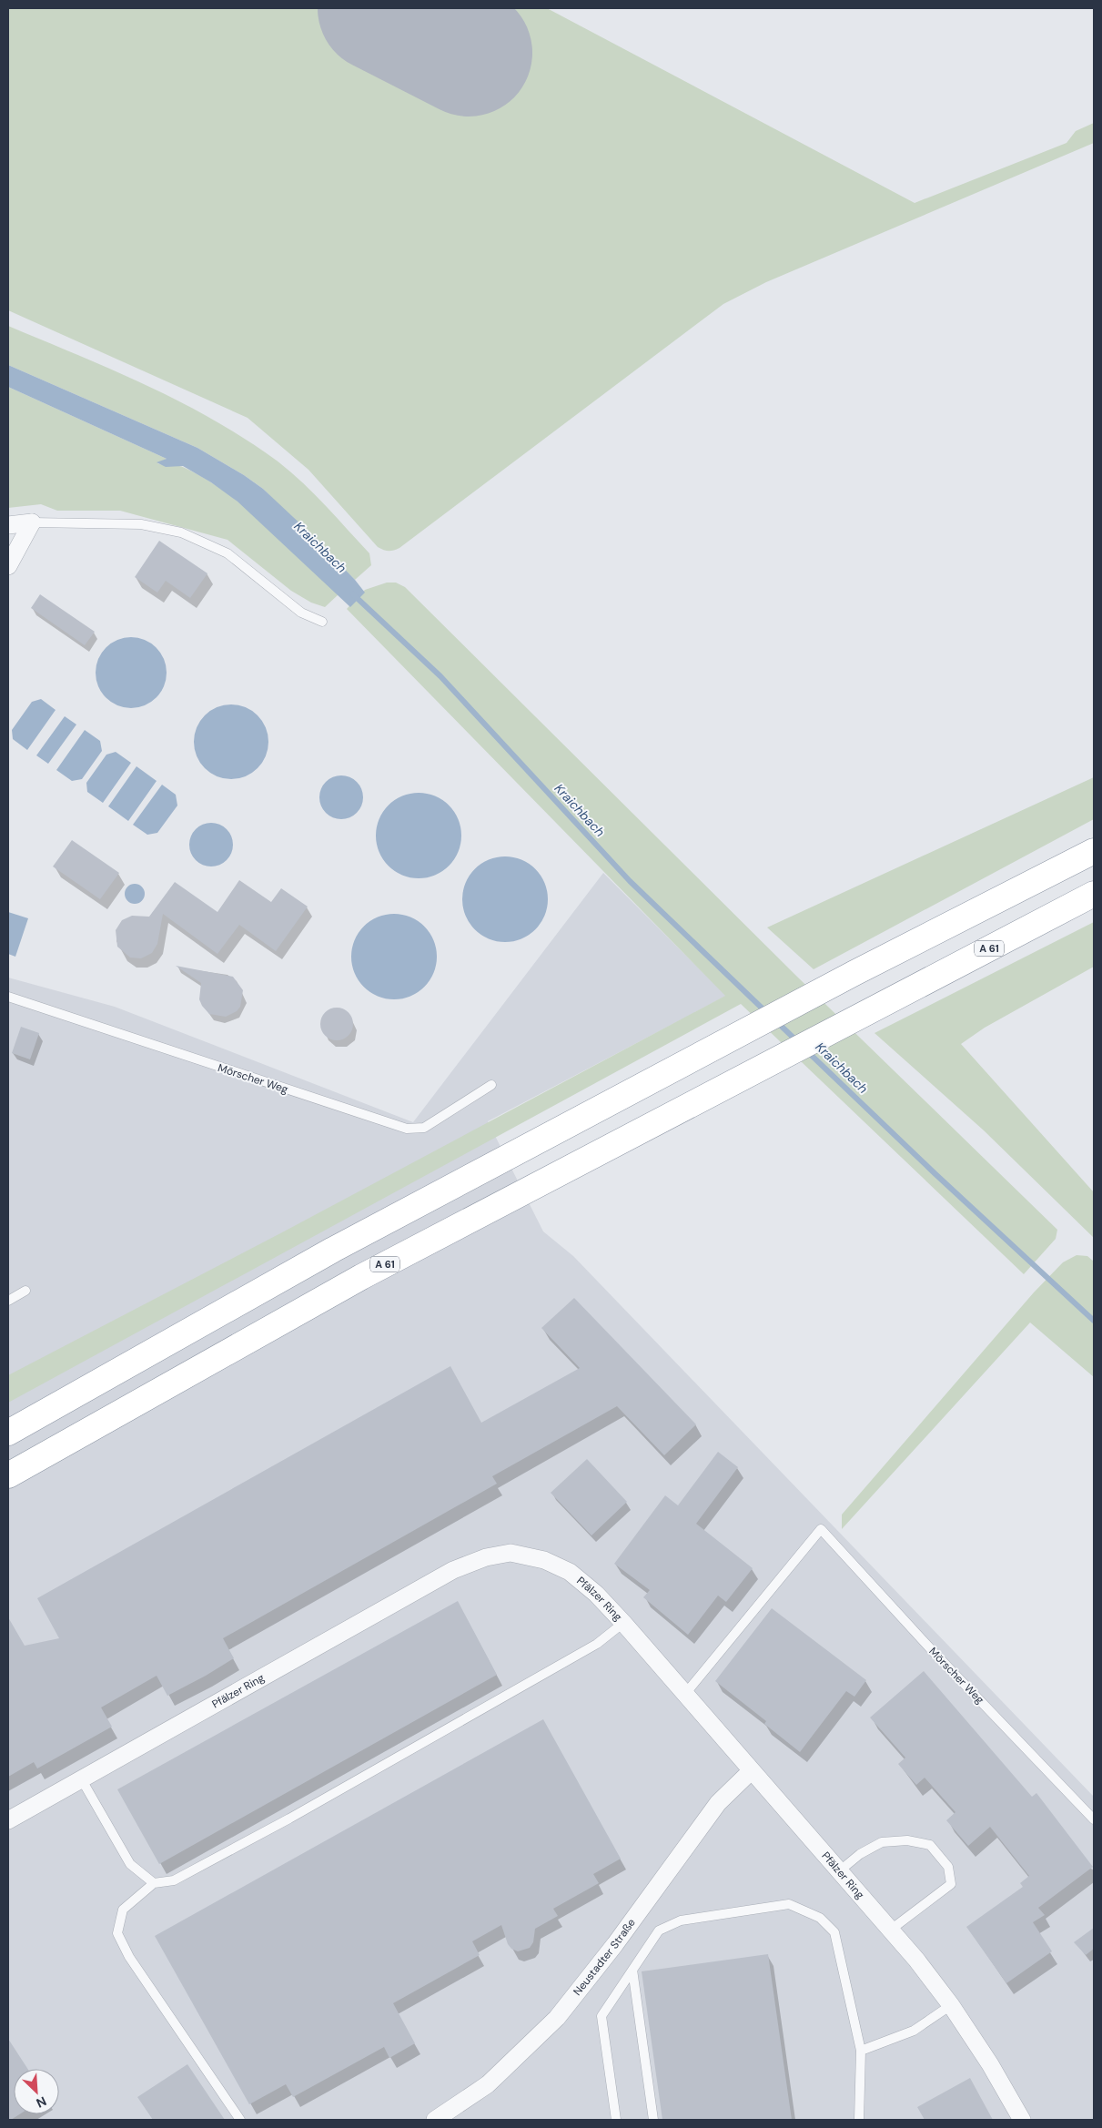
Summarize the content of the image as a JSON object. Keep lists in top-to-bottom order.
{
  "streets": {
    "highway": ["A 61"],
    "street": ["Pfälzer Ring", "Neustadter Straße"],
    "lane": ["Mörscher Weg"]
  },
  "crossings": [
    ["Mörscher Weg", "Pfälzer Ring"],
    ["Pfälzer Ring", "Neustadter Straße"]
  ],
  "water": ["Kraichbach"],
  "north": "bottom right"
}
